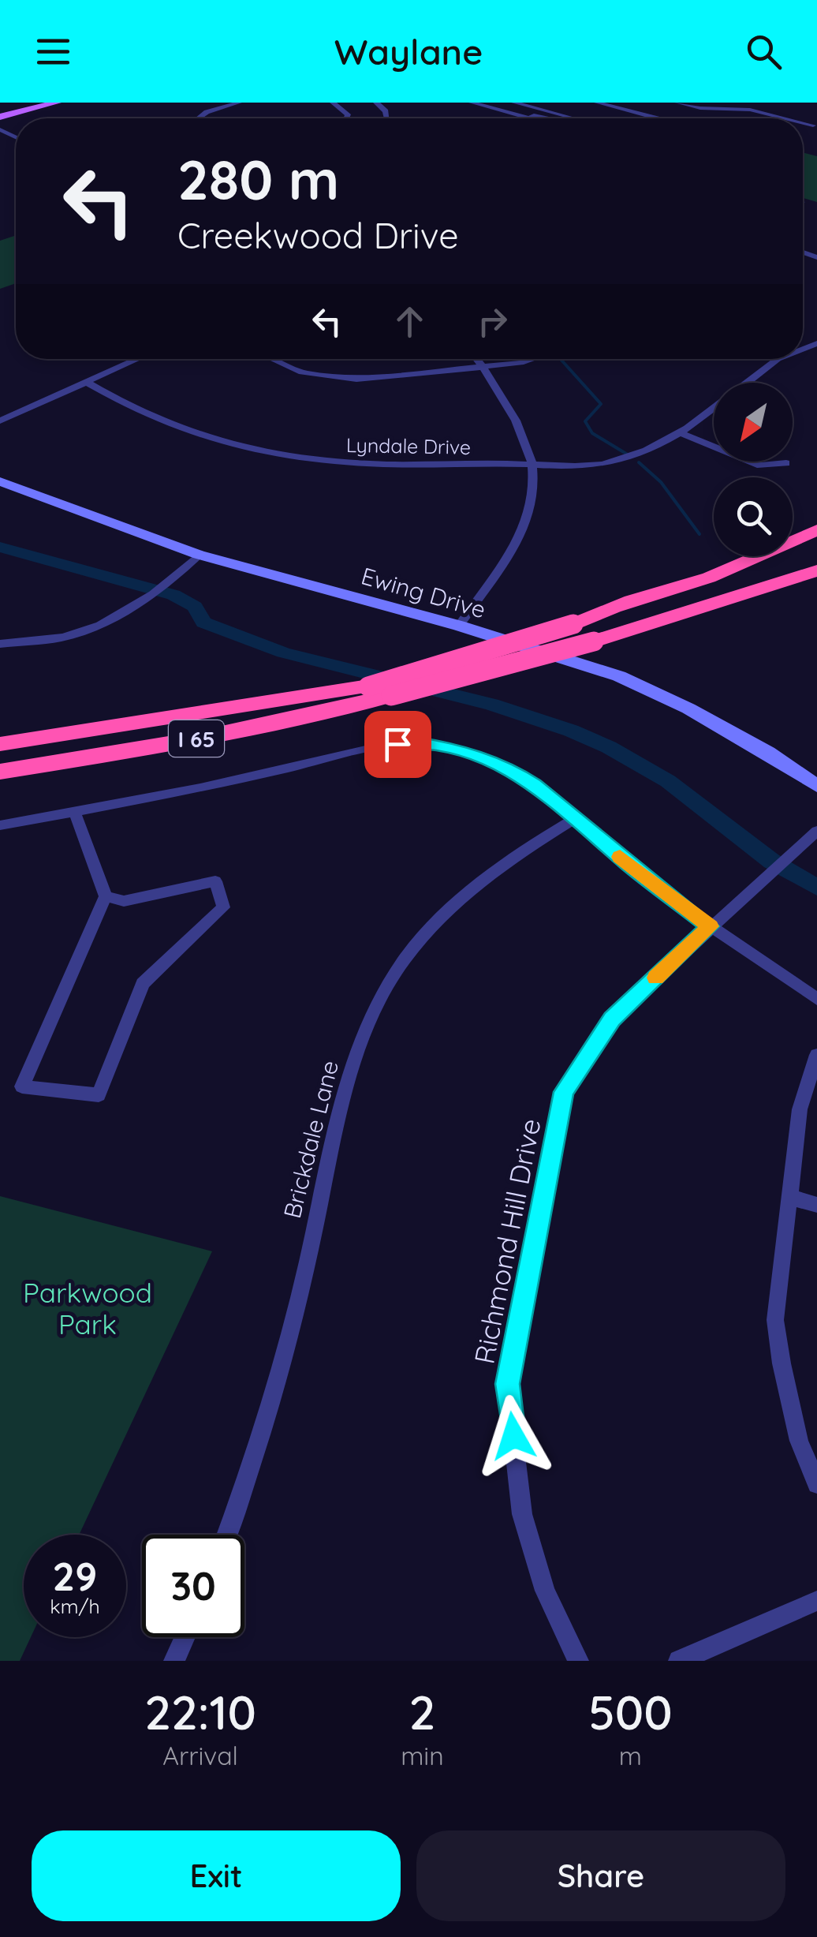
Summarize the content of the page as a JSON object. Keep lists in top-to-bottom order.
{
  "streets": {
    "highway": ["I 65"],
    "main road": ["Ewing Drive"],
    "street": ["Lyndale Drive", "Brickdale Lane", "Richmond Hill Drive"]
  },
  "parks": ["Parkwood Park"],
  "north": "bottom left",
  "page": {
    "header": "Waylane",
    "turn": ["280 m", "Creekwood Drive"],
    "speed": "29 km/h",
    "limit": "30",
    "eta": [
      "22:10",
      "Arrival",
      "2",
      "min",
      "500",
      "m"
    ],
    "buttons": ["Exit", "Share"]
  }
}
